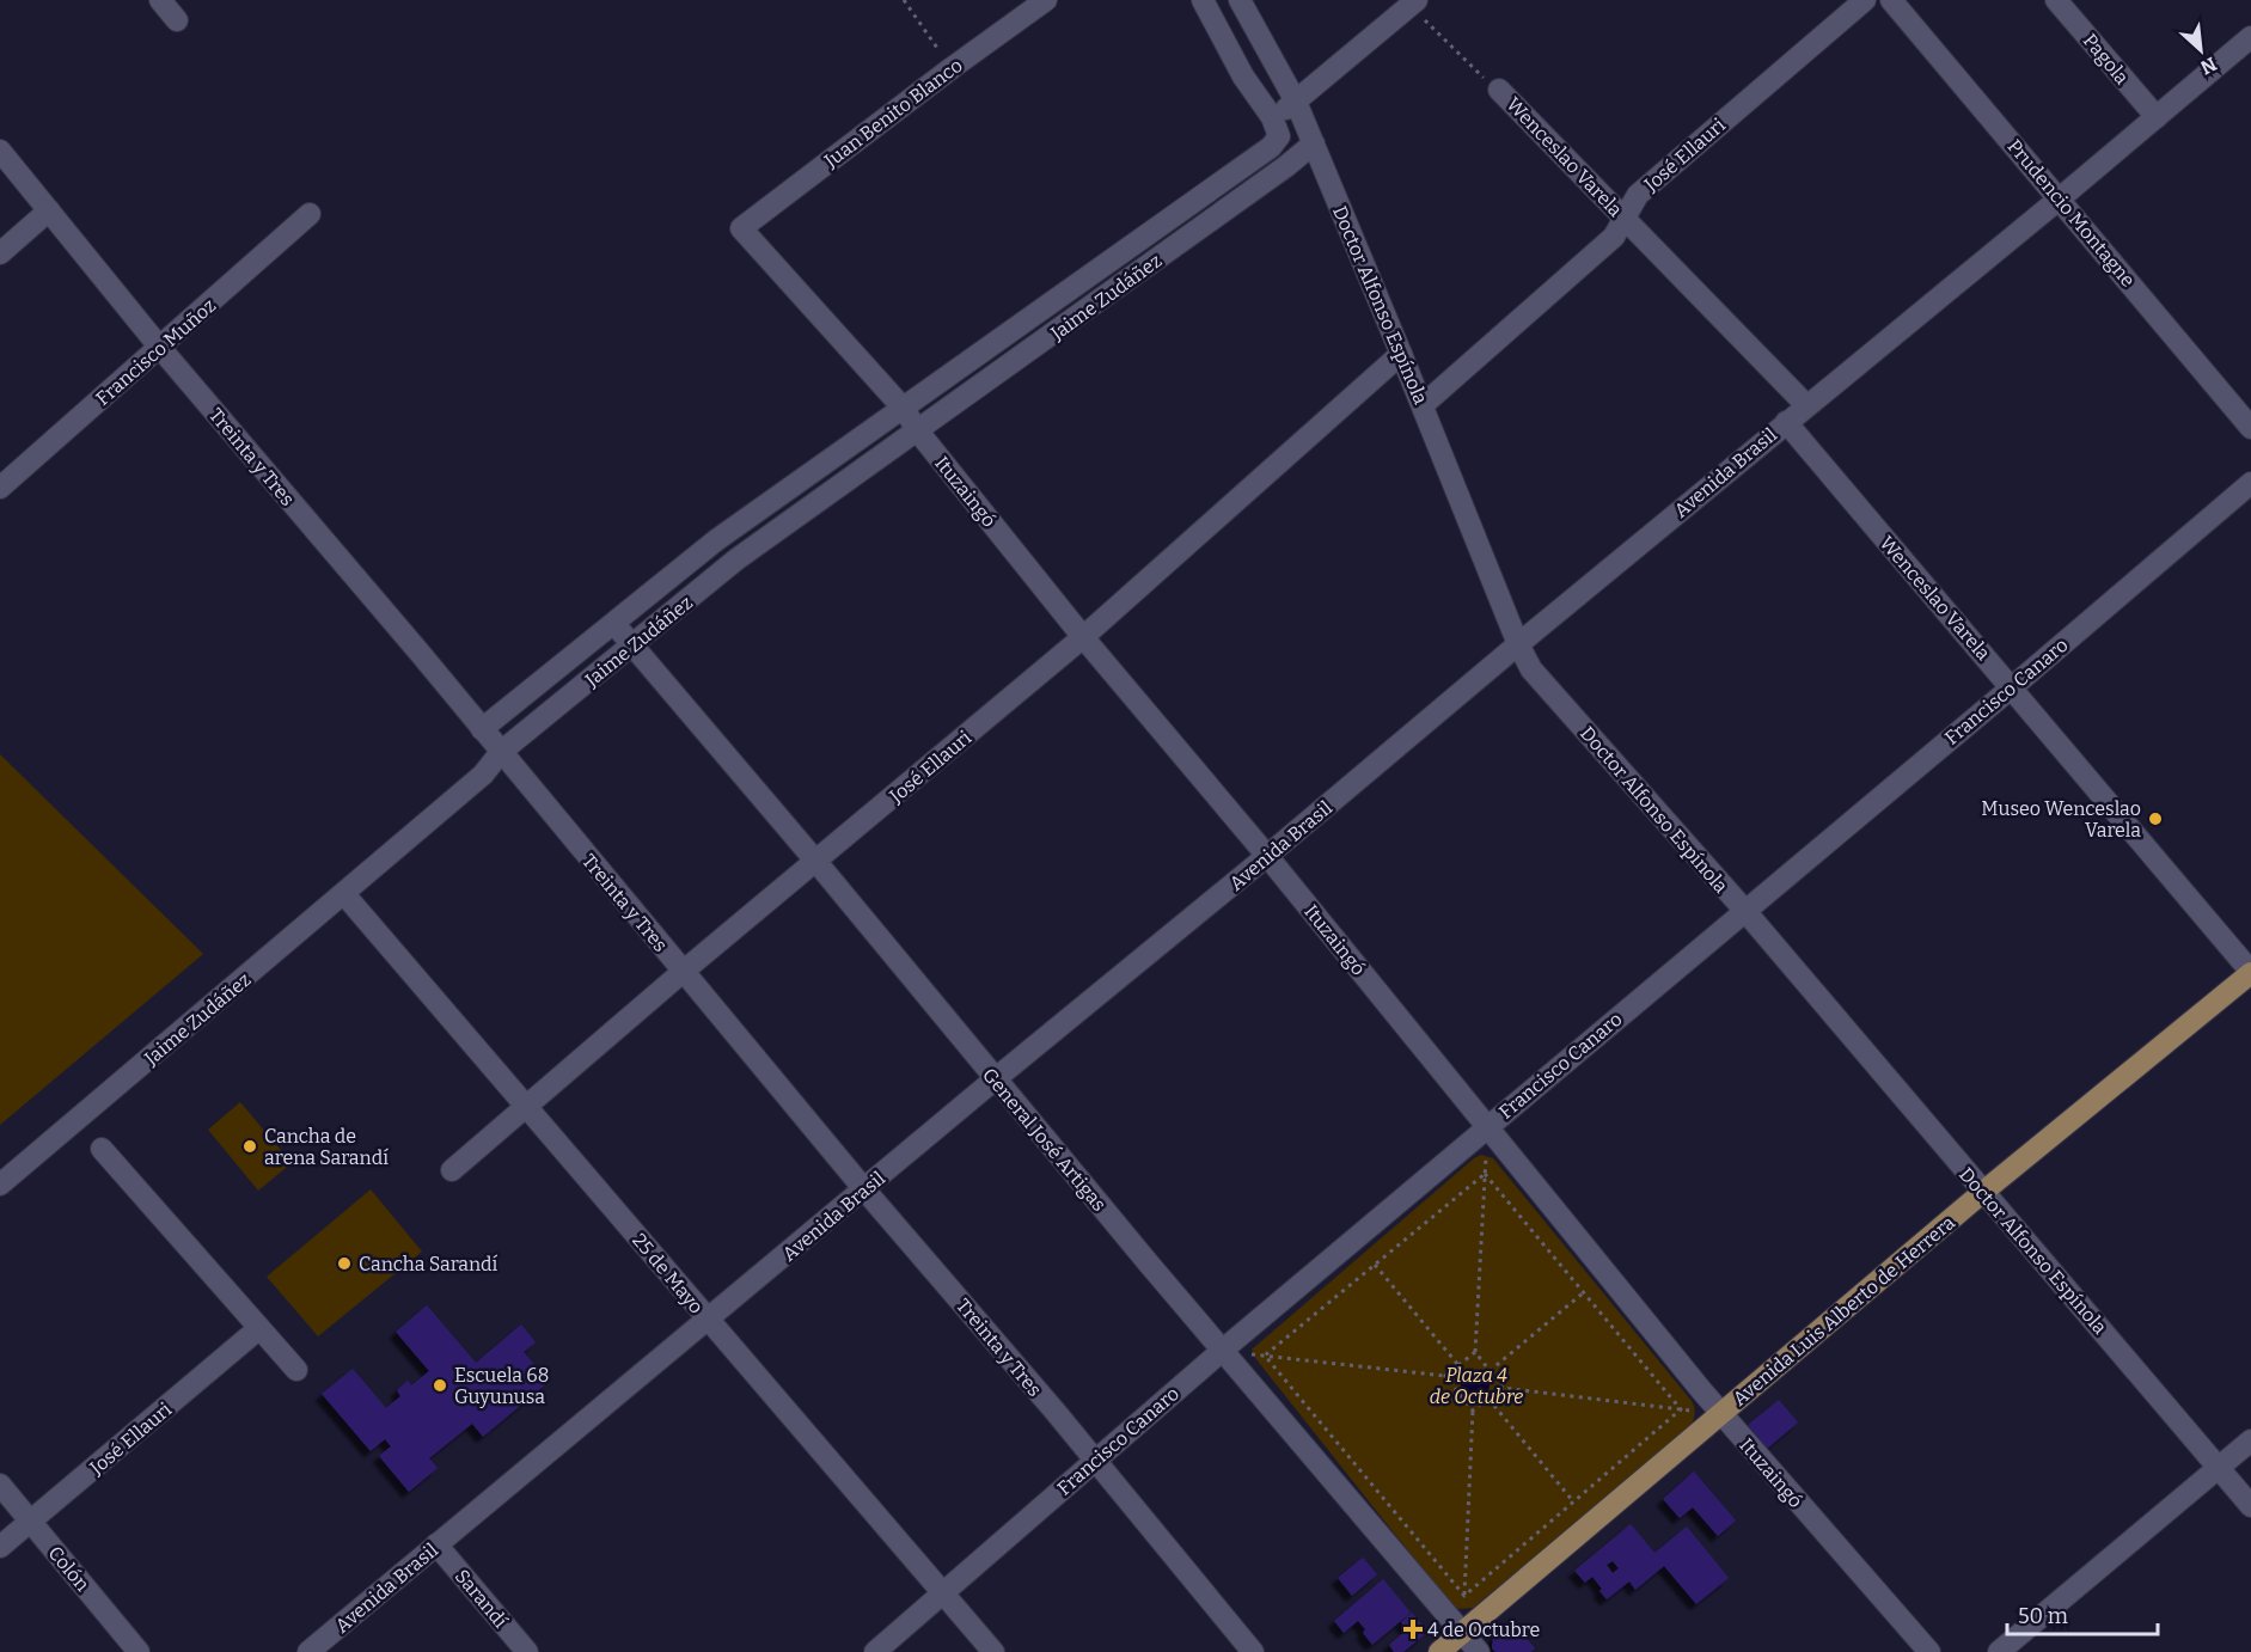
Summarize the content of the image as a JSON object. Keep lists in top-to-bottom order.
{
  "streets": {
    "main road": ["Avenida Luis Alberto de Herrera"],
    "street": [
      "Pagola",
      "Juan Benito Blanco",
      "José Ellauri",
      "Wenceslao Varela",
      "Prudencio Montagne",
      "Jaime Zudáñez",
      "Doctor Alfonso Espínola",
      "Francisco Muñoz",
      "Treinta y Tres",
      "Avenida Brasil",
      "Ituzaingó",
      "Francisco Canaro",
      "General José Artigas",
      "25 de Mayo",
      "Colón",
      "Sarandí"
    ]
  },
  "crossings": [
    ["Pagola", "Avenida Brasil"],
    ["Juan Benito Blanco", "Ituzaingó"],
    ["José Ellauri", "Wenceslao Varela"],
    ["José Ellauri", "Doctor Alfonso Espínola"],
    ["José Ellauri", "Treinta y Tres"],
    ["José Ellauri", "Ituzaingó"],
    ["José Ellauri", "General José Artigas"],
    ["José Ellauri", "25 de Mayo"],
    ["José Ellauri", "Colón"],
    ["Wenceslao Varela", "Jaime Zudáñez"],
    ["Wenceslao Varela", "Avenida Brasil"],
    ["Wenceslao Varela", "Francisco Canaro"],
    ["Wenceslao Varela", "Avenida Luis Alberto de Herrera"],
    ["Prudencio Montagne", "Avenida Brasil"],
    ["Jaime Zudáñez", "Doctor Alfonso Espínola"],
    ["Jaime Zudáñez", "Treinta y Tres"],
    ["Jaime Zudáñez", "Ituzaingó"],
    ["Jaime Zudáñez", "General José Artigas"],
    ["Jaime Zudáñez", "25 de Mayo"],
    ["Doctor Alfonso Espínola", "Avenida Brasil"],
    ["Doctor Alfonso Espínola", "Francisco Canaro"],
    ["Doctor Alfonso Espínola", "Avenida Luis Alberto de Herrera"],
    ["Francisco Muñoz", "Treinta y Tres"],
    ["Treinta y Tres", "Avenida Brasil"],
    ["Treinta y Tres", "Francisco Canaro"],
    ["Avenida Brasil", "Ituzaingó"],
    ["Avenida Brasil", "General José Artigas"],
    ["Avenida Brasil", "25 de Mayo"],
    ["Avenida Brasil", "Sarandí"],
    ["Ituzaingó", "Francisco Canaro"],
    ["Ituzaingó", "Avenida Luis Alberto de Herrera"],
    ["Francisco Canaro", "General José Artigas"],
    ["Francisco Canaro", "25 de Mayo"],
    ["General José Artigas", "Avenida Luis Alberto de Herrera"]
  ],
  "parks": ["Plaza 4 de Octubre"],
  "places": {
    "other": [
      "Museo Wenceslao Varela",
      "Cancha de arena Sarandí",
      "Cancha Sarandí",
      "Escuela 68 Guyunusa"
    ],
    "health": ["4 de Octubre"]
  },
  "scale_bar": "50 m",
  "north": "bottom right"
}
